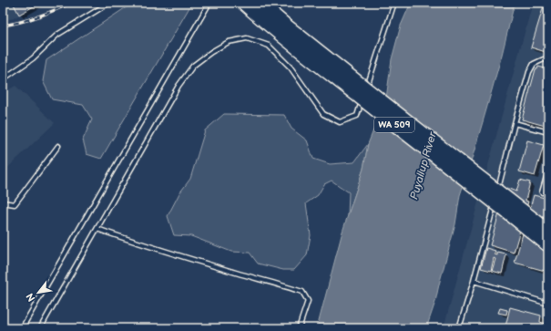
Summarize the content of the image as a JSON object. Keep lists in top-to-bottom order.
{
  "streets": {
    "highway": ["WA 509"]
  },
  "water": ["Puyallup River"],
  "north": "bottom left"
}
